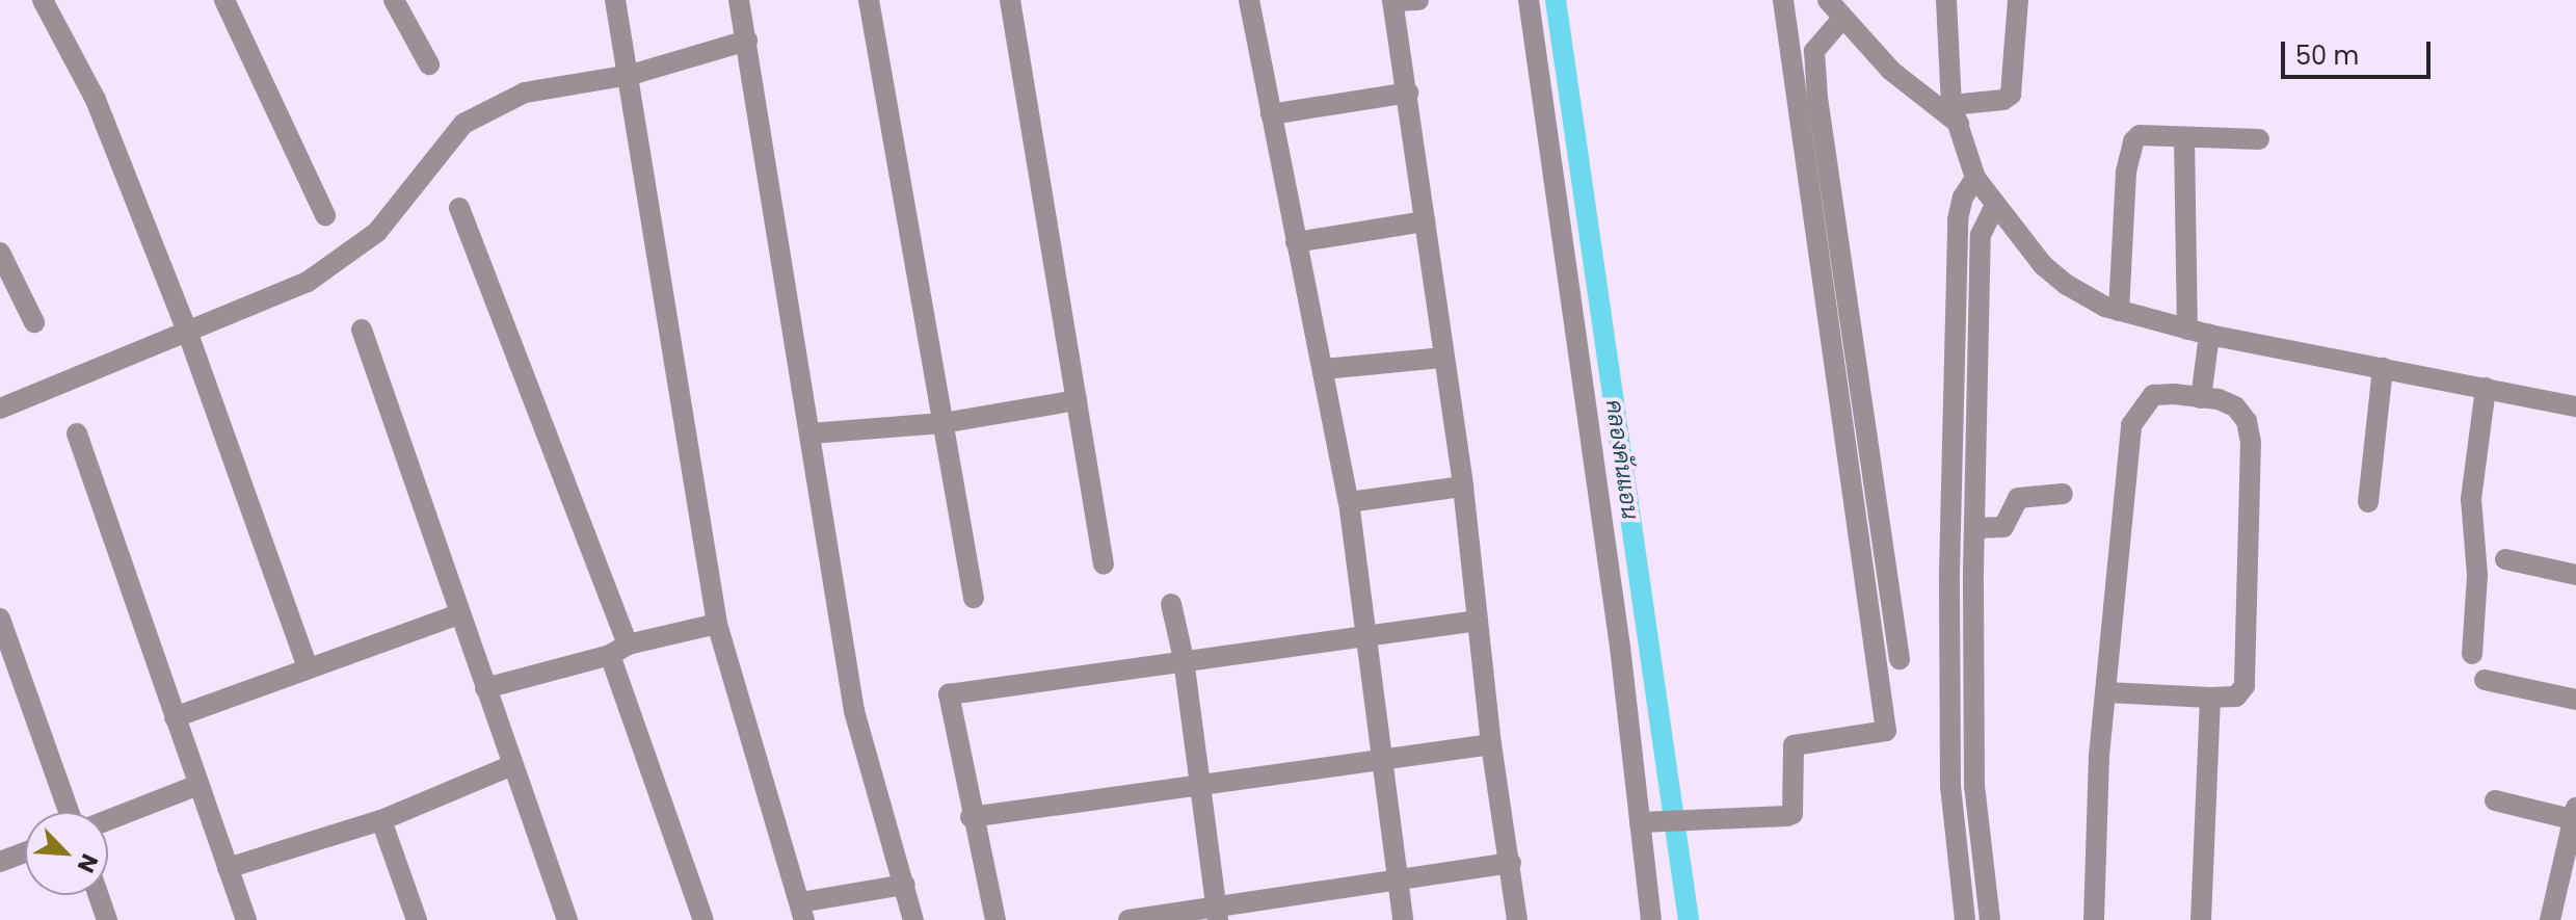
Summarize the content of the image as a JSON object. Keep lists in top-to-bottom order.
{
  "water": ["คลองคันแอน"],
  "scale_bar": "50 m",
  "north": "bottom right"
}
